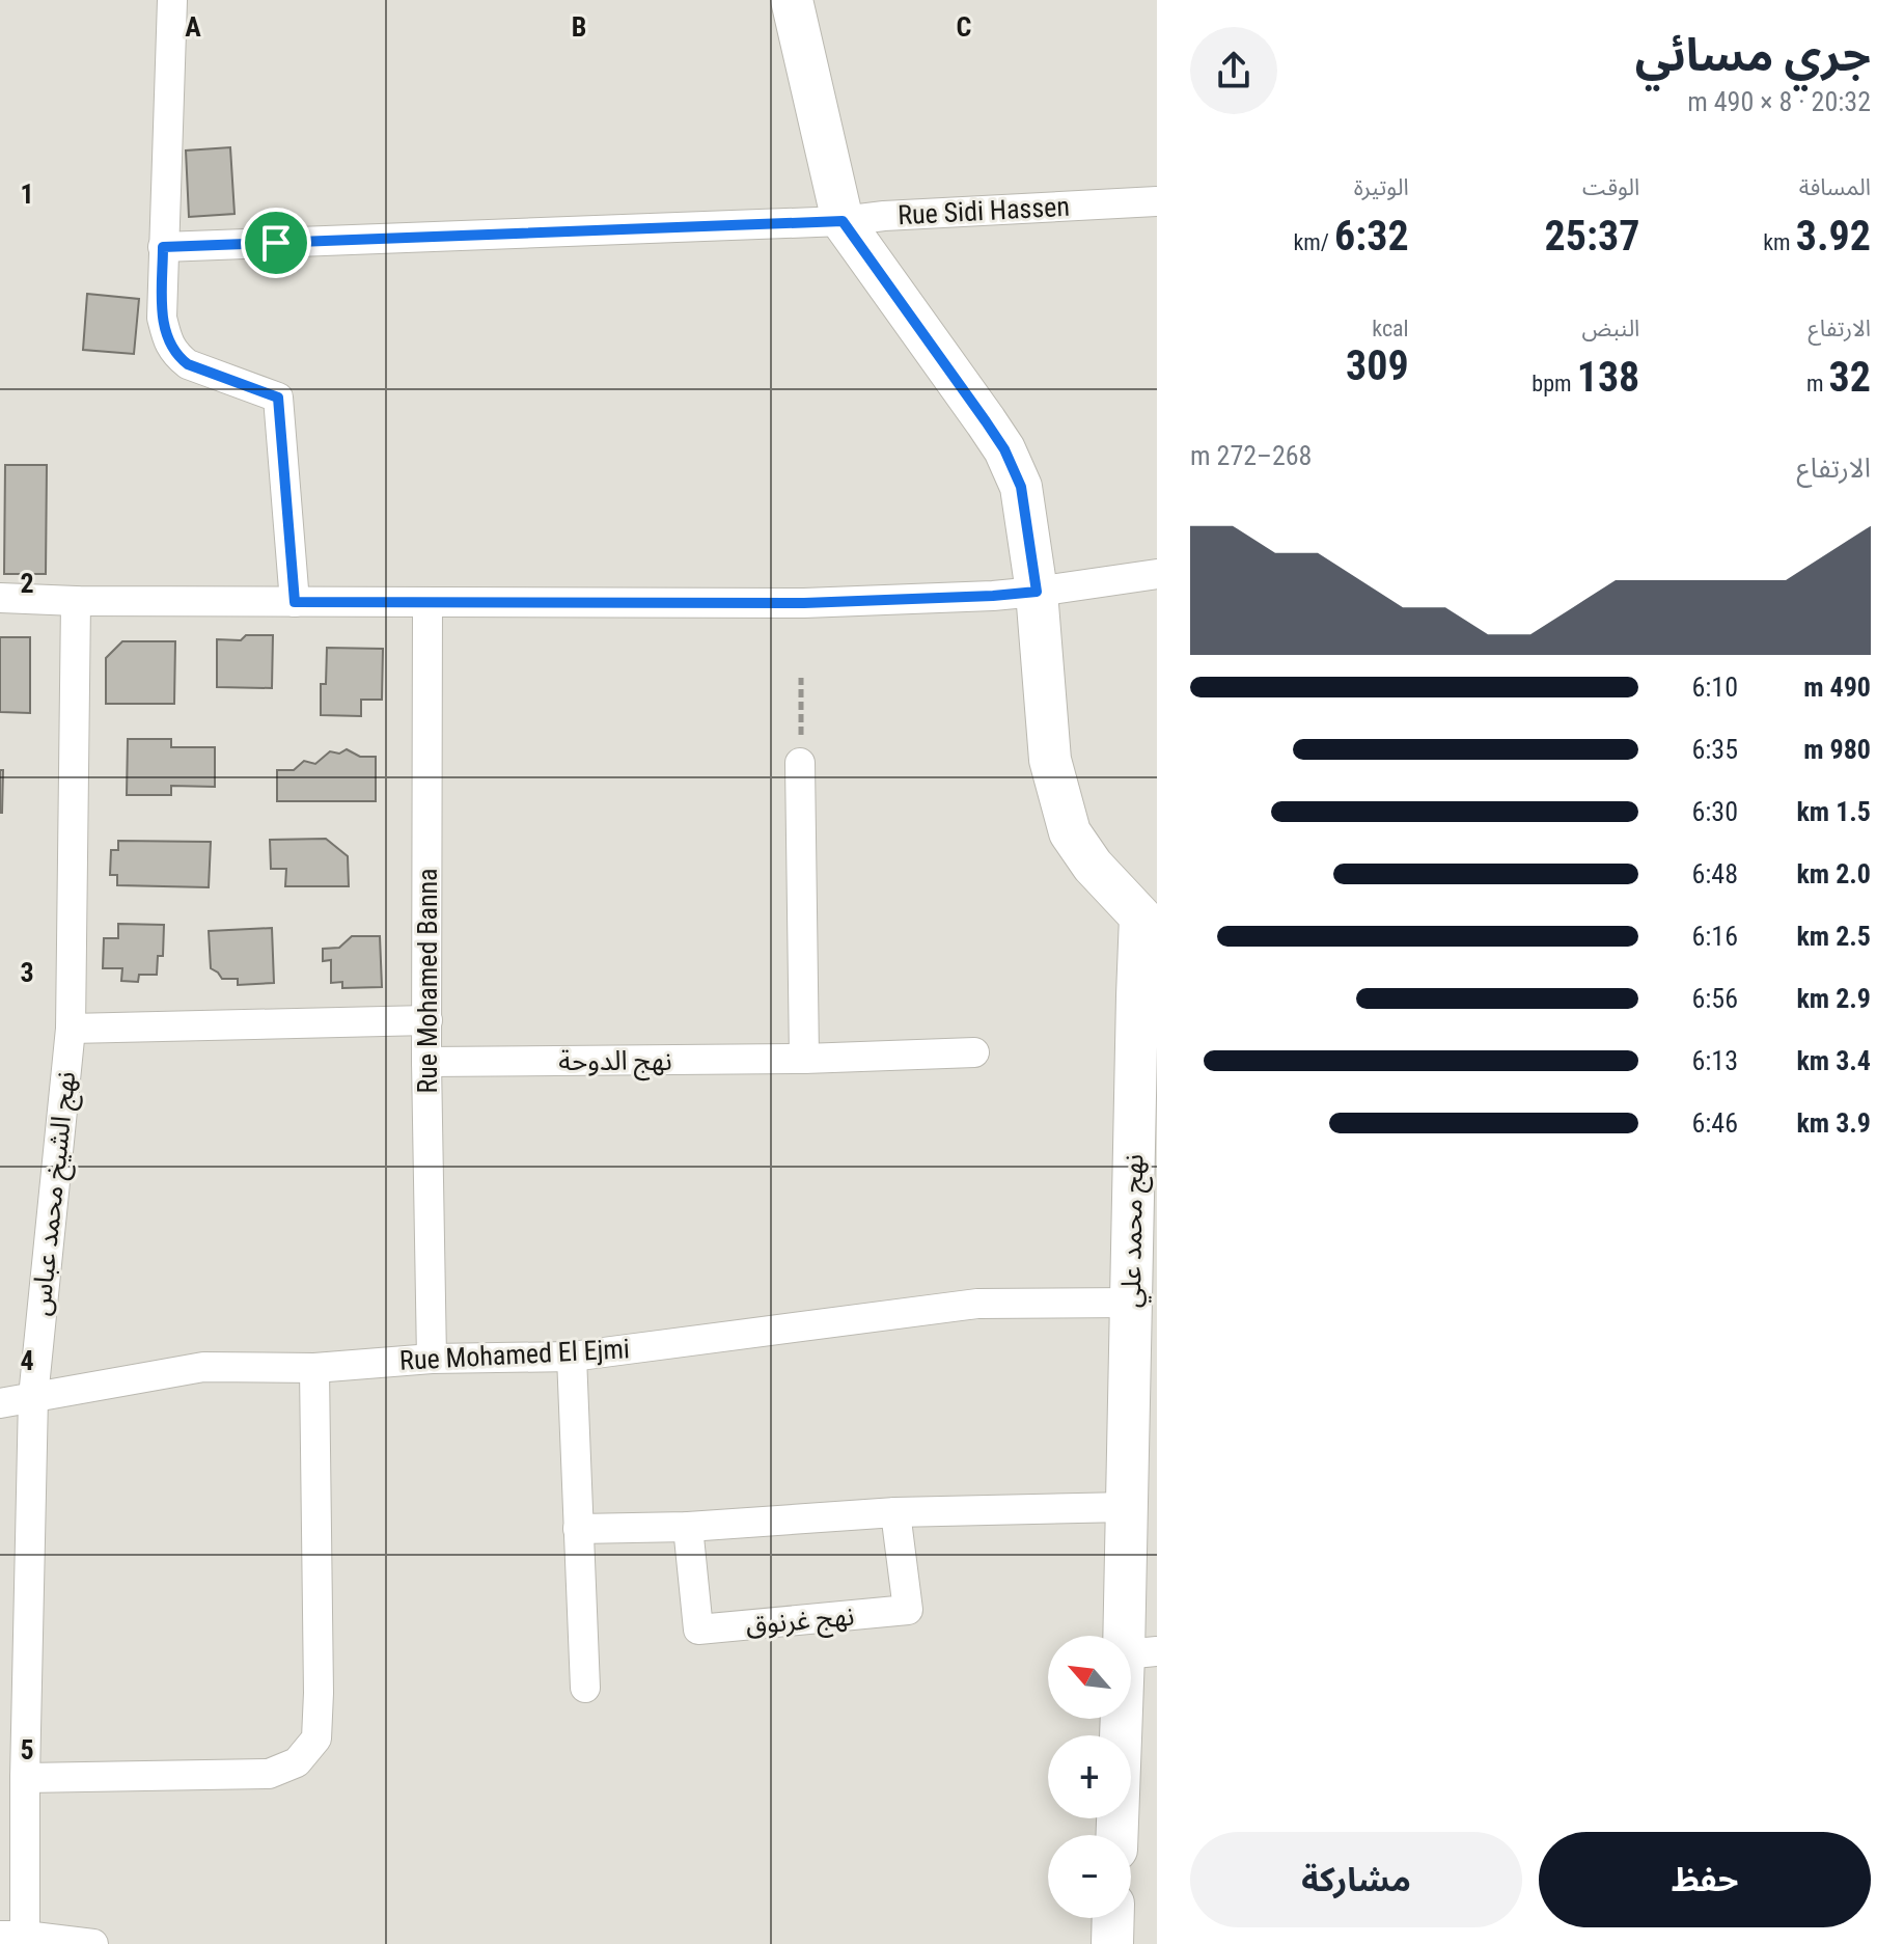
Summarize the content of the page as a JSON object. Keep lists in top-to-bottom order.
{
  "streets": {
    "street": [
      "Rue Sidi Hassen",
      "Rue Mohamed Banna",
      "نهج الدوحة",
      "نهج الشيخ محمد عباس",
      "نهج محمد علي",
      "Rue Mohamed El Ejmi",
      "نهج غرنوق"
    ]
  },
  "crossings": [
    ["Rue Sidi Hassen", "نهج محمد علي"],
    ["Rue Mohamed Banna", "نهج الدوحة"],
    ["Rue Mohamed Banna", "Rue Mohamed El Ejmi"],
    ["نهج الشيخ محمد عباس", "Rue Mohamed El Ejmi"],
    ["نهج محمد علي", "Rue Mohamed El Ejmi"]
  ],
  "north": "top left",
  "page": {
    "heading": ["جري مسائي", "20:32 · 8 × 490 m"],
    "stats": [
      ["المسافة", "3.92 km"],
      ["الوقت", "25:37"],
      ["الوتيرة", "6:32 /km"],
      ["الارتفاع", "32 m"],
      ["النبض", "138 bpm"],
      ["kcal", "309"]
    ],
    "chart": ["الارتفاع", "268–272 m"],
    "list": [
      {
        "name": "490 m",
        "note": "6:10"
      },
      {
        "name": "980 m",
        "note": "6:35"
      },
      {
        "name": "1.5 km",
        "note": "6:30"
      },
      {
        "name": "2.0 km",
        "note": "6:48"
      },
      {
        "name": "2.5 km",
        "note": "6:16"
      },
      {
        "name": "2.9 km",
        "note": "6:56"
      },
      {
        "name": "3.4 km",
        "note": "6:13"
      },
      {
        "name": "3.9 km",
        "note": "6:46"
      }
    ],
    "map_buttons": ["+", "−"],
    "buttons": ["حفظ", "مشاركة"]
  },
  "grid": {
    "columns": ["A", "B", "C"],
    "rows": [
      "1",
      "2",
      "3",
      "4",
      "5"
    ]
  }
}
